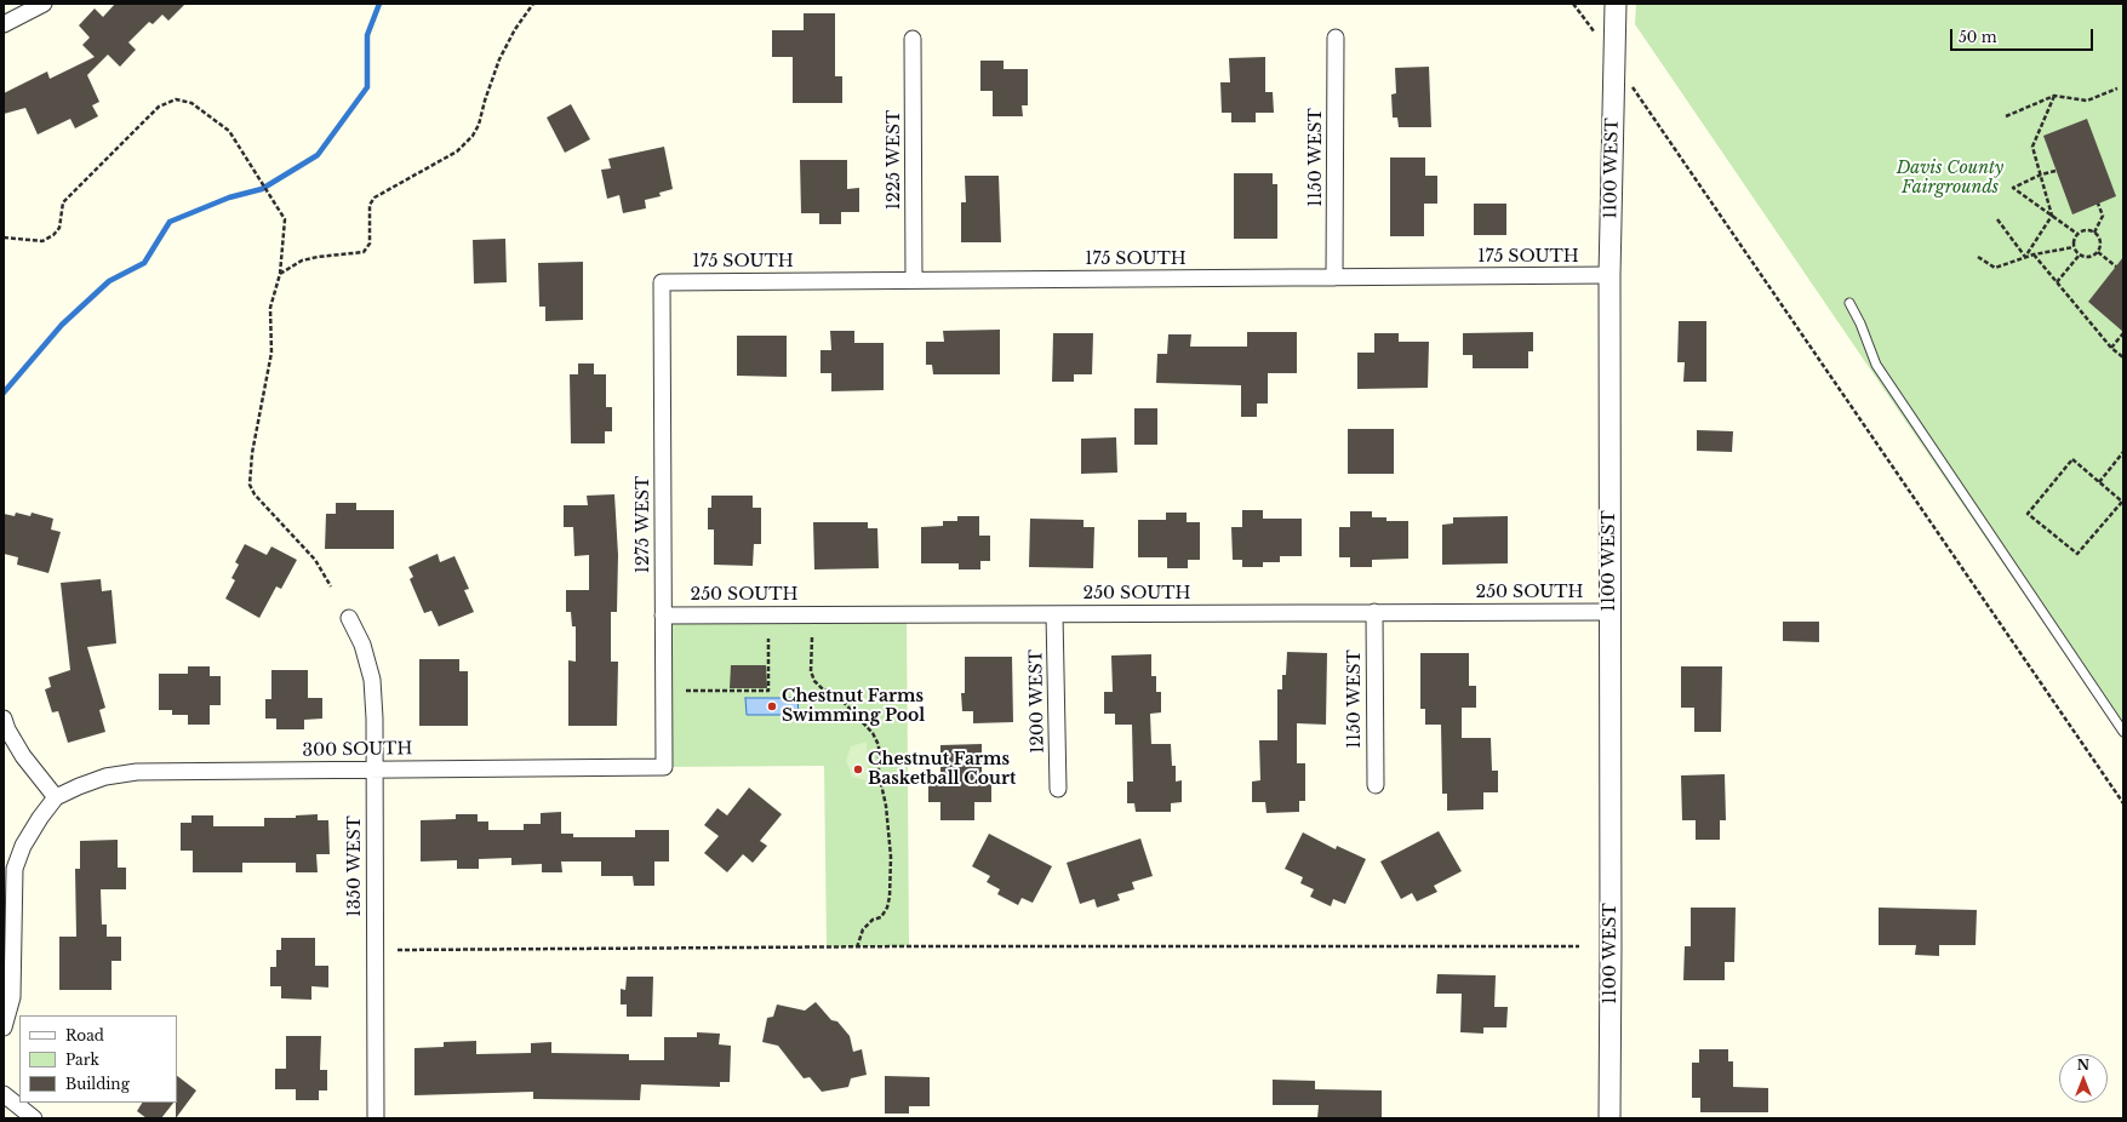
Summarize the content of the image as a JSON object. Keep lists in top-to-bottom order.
{
  "streets": {
    "street": [
      "1150 WEST",
      "1225 WEST",
      "1100 WEST",
      "175 SOUTH",
      "1275 WEST",
      "250 SOUTH",
      "1200 WEST",
      "300 SOUTH",
      "1350 WEST"
    ]
  },
  "crossings": [
    ["1150 WEST", "175 SOUTH"],
    ["1150 WEST", "250 SOUTH"],
    ["1225 WEST", "175 SOUTH"],
    ["1100 WEST", "175 SOUTH"],
    ["1100 WEST", "250 SOUTH"],
    ["175 SOUTH", "1275 WEST"],
    ["1275 WEST", "250 SOUTH"],
    ["1275 WEST", "300 SOUTH"],
    ["250 SOUTH", "1200 WEST"],
    ["300 SOUTH", "1350 WEST"]
  ],
  "parks": ["Davis County Fairgrounds"],
  "places": ["Chestnut Farms Swimming Pool", "Chestnut Farms Basketball Court"],
  "legend": ["Road", "Park", "Building"],
  "scale_bar": "50 m",
  "north": "top"
}
